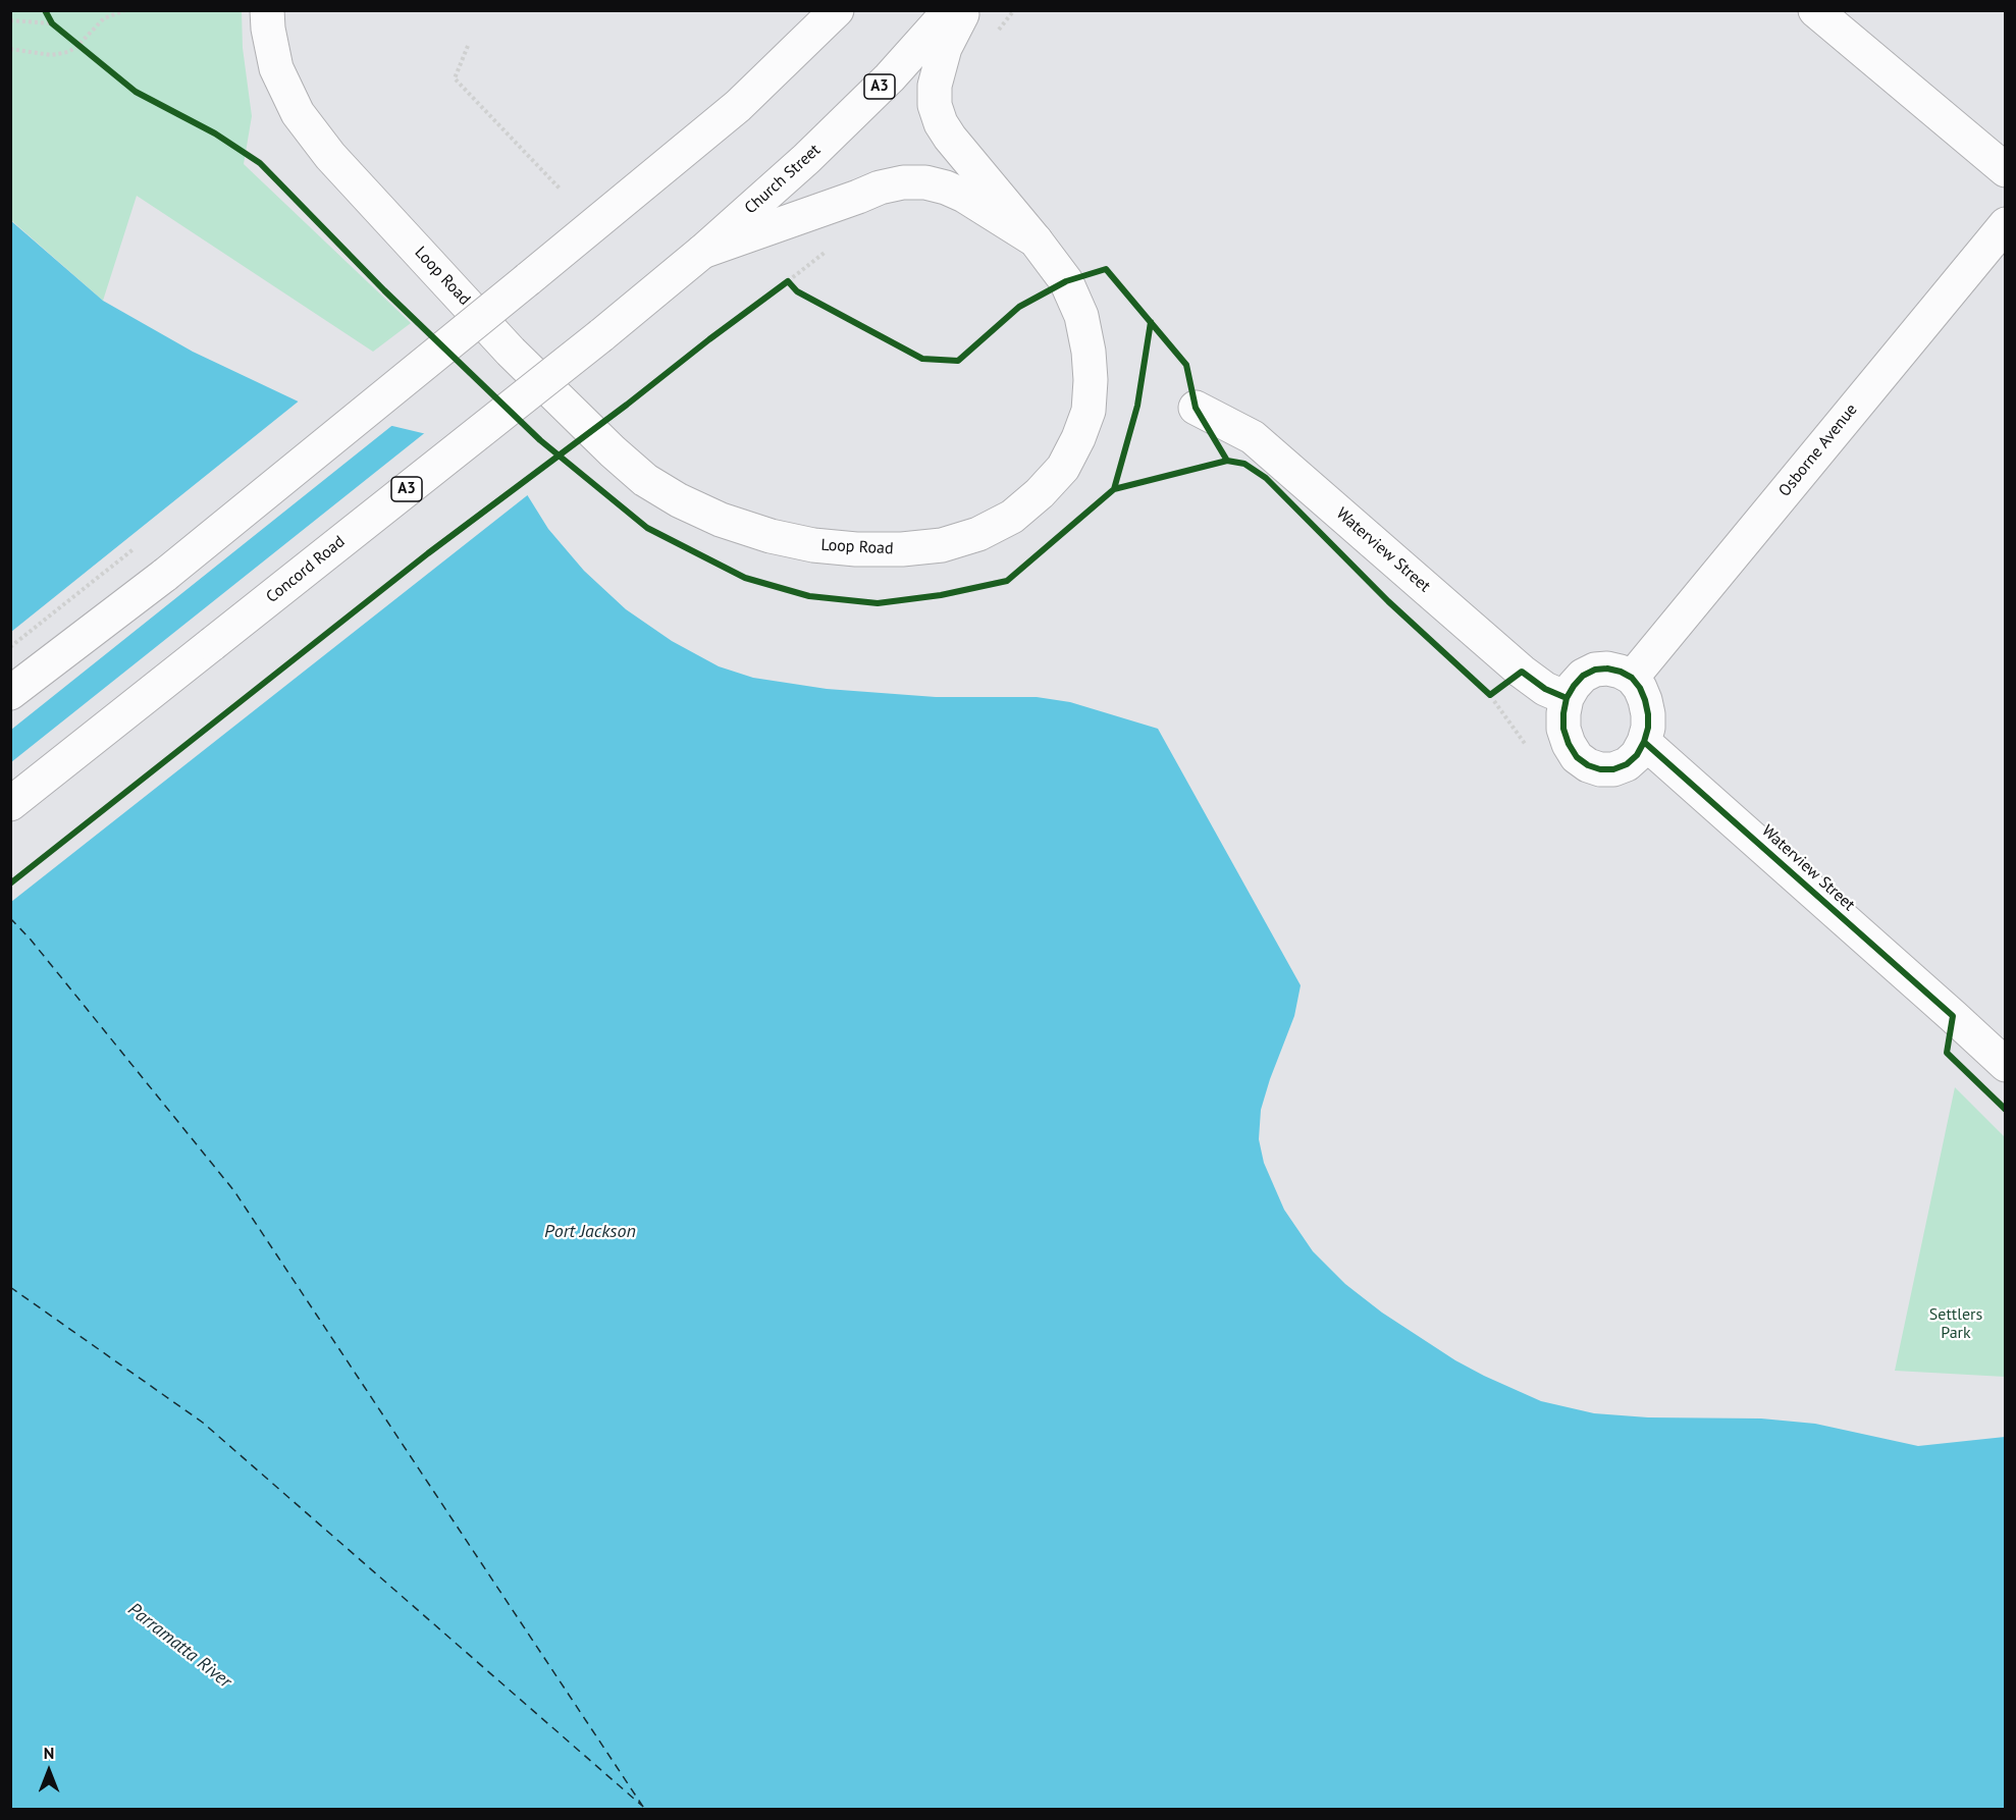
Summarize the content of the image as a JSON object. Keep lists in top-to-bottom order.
{
  "streets": {
    "main road": [
      "A3",
      "Church Street",
      "Loop Road",
      "Osborne Avenue",
      "Waterview Street",
      "Concord Road"
    ]
  },
  "crossings": [
    ["Church Street", "Loop Road"],
    ["Church Street", "Concord Road"],
    ["Osborne Avenue", "Waterview Street"]
  ],
  "water": ["Port Jackson", "Parramatta River"],
  "parks": ["Settlers Park"],
  "north": "top"
}
